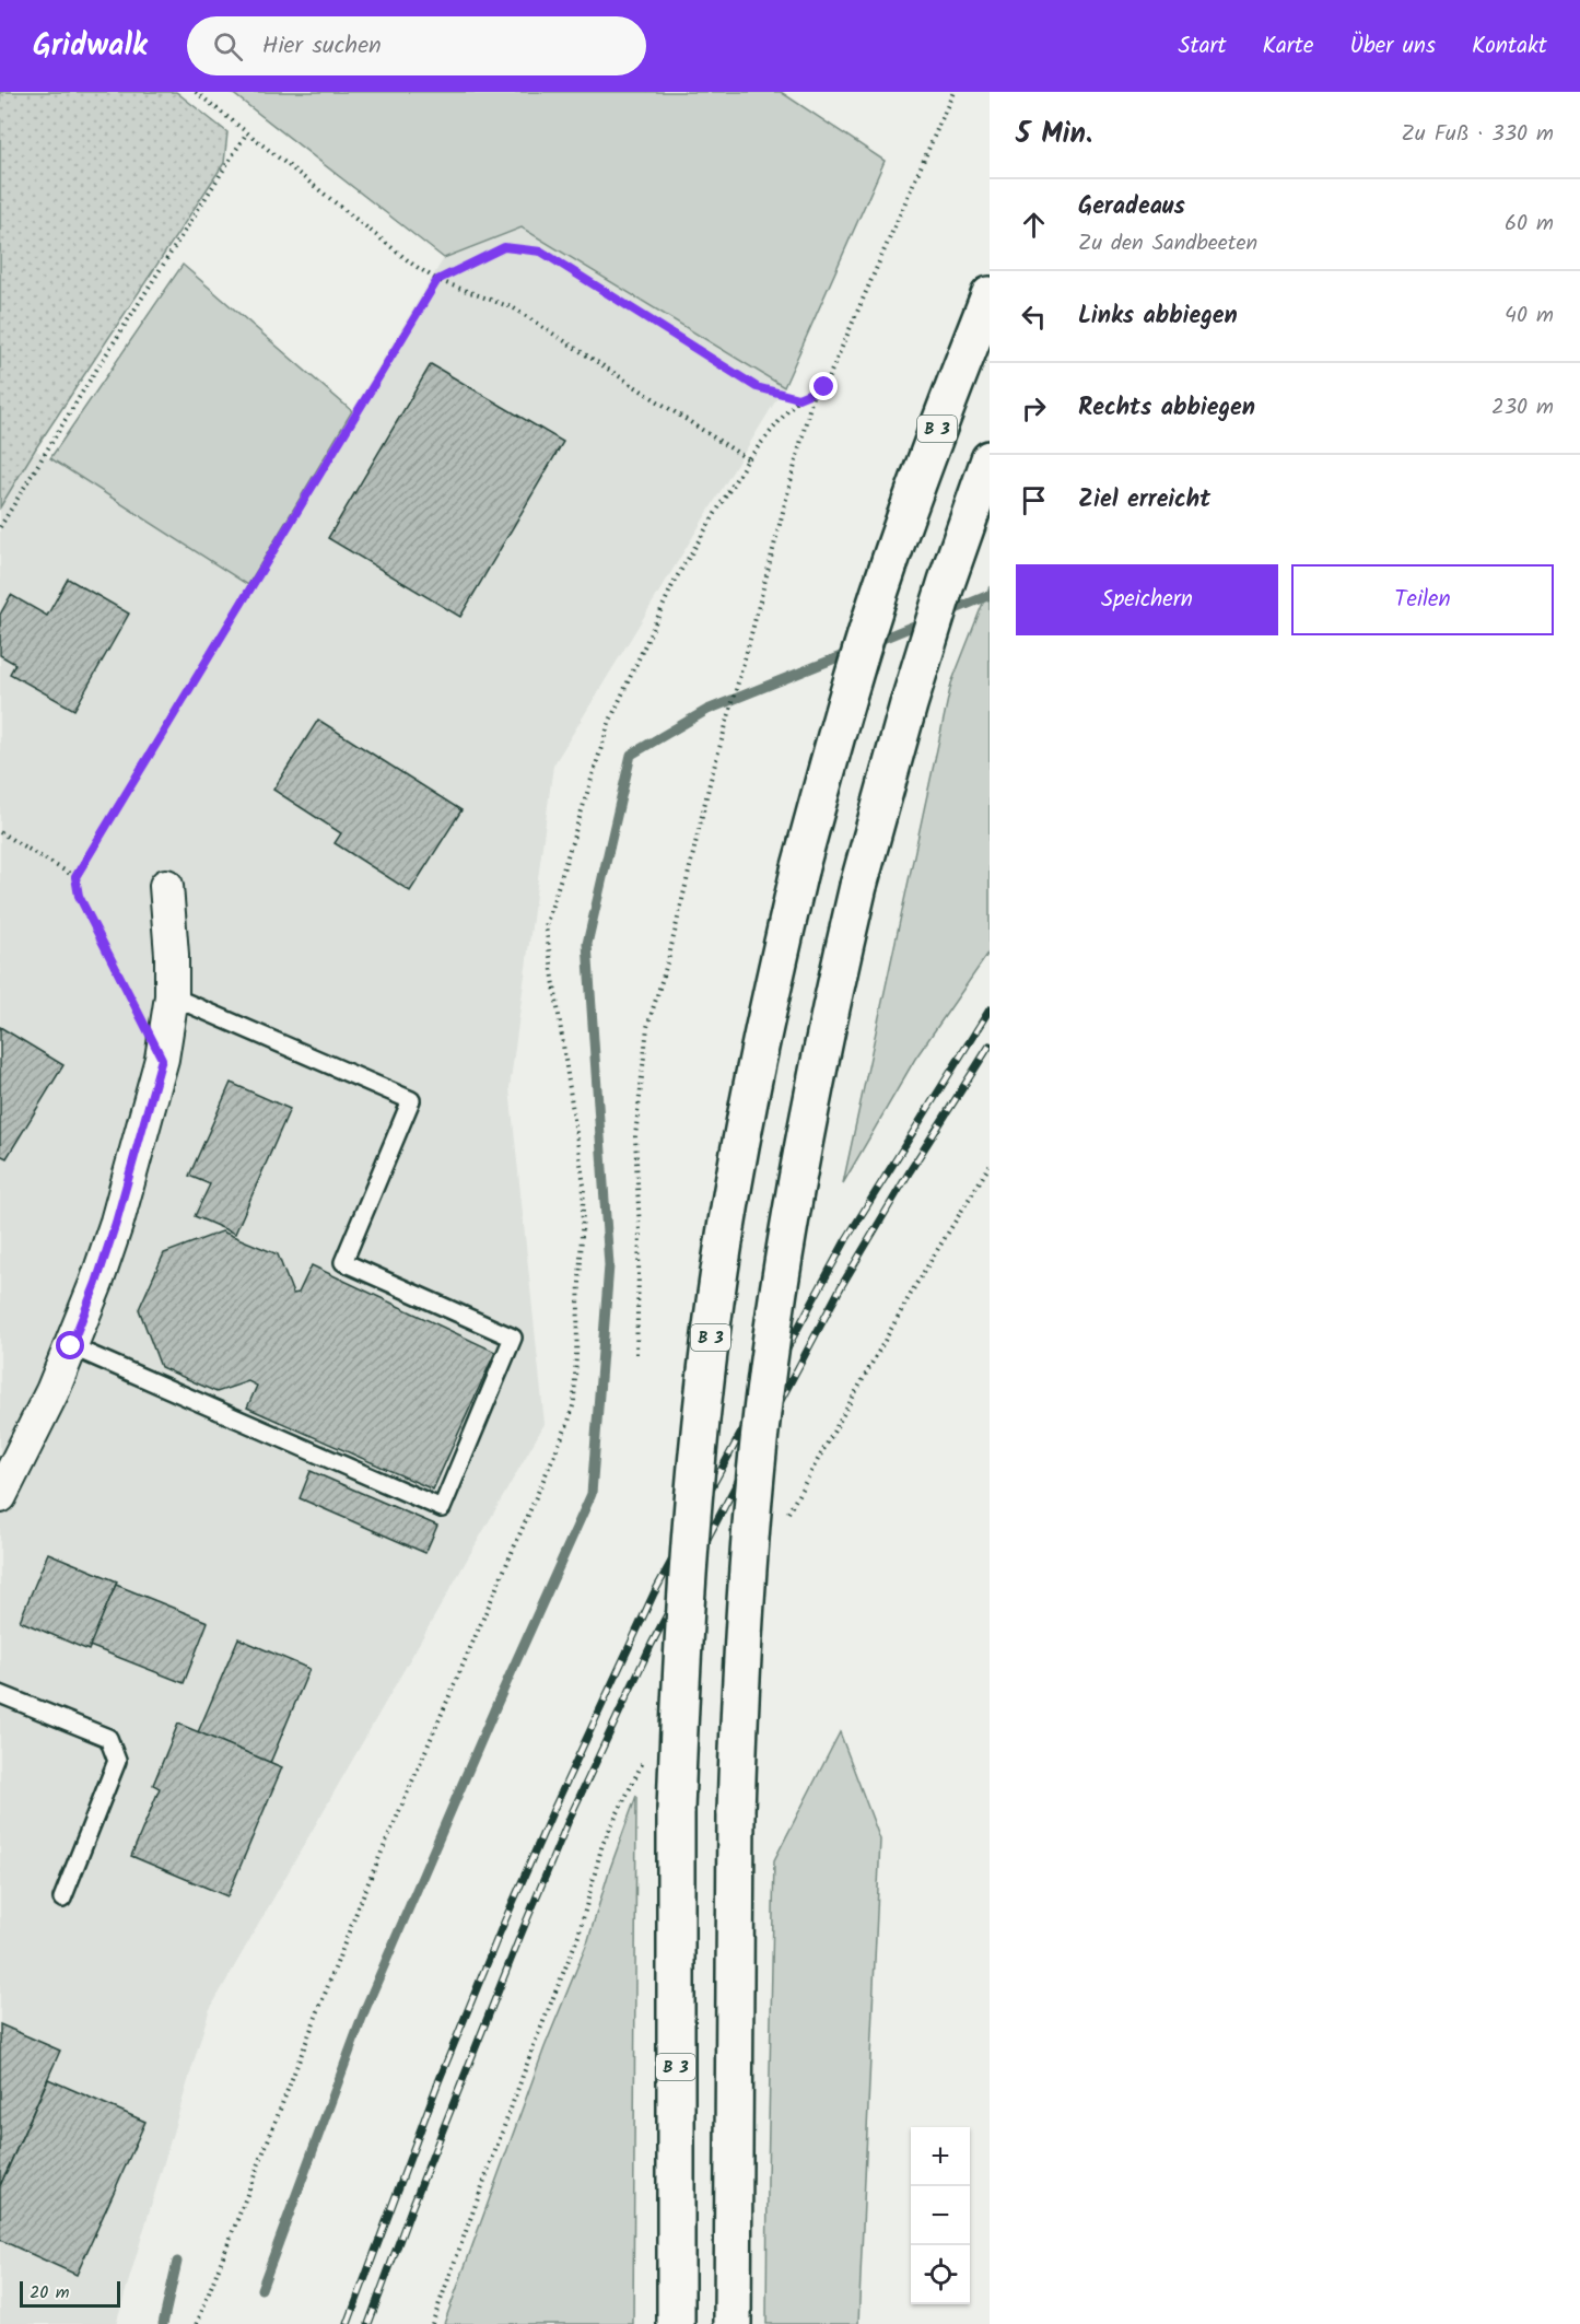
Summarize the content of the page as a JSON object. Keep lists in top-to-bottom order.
{
  "streets": {
    "highway": ["B 3"]
  },
  "scale_bar": "20 m",
  "page": {
    "header": "Gridwalk",
    "search": "Hier suchen",
    "nav": [
      "Start",
      "Karte",
      "Über uns",
      "Kontakt"
    ],
    "heading": ["5 Min.", "Zu Fuß · 330 m"],
    "list": [
      ["Geradeaus", "Zu den Sandbeeten", "60 m"],
      ["Links abbiegen", "40 m"],
      ["Rechts abbiegen", "230 m"],
      "Ziel erreicht"
    ],
    "buttons": ["Speichern", "Teilen"],
    "map_buttons": ["+", "−"],
    "scale": "20 m"
  }
}
